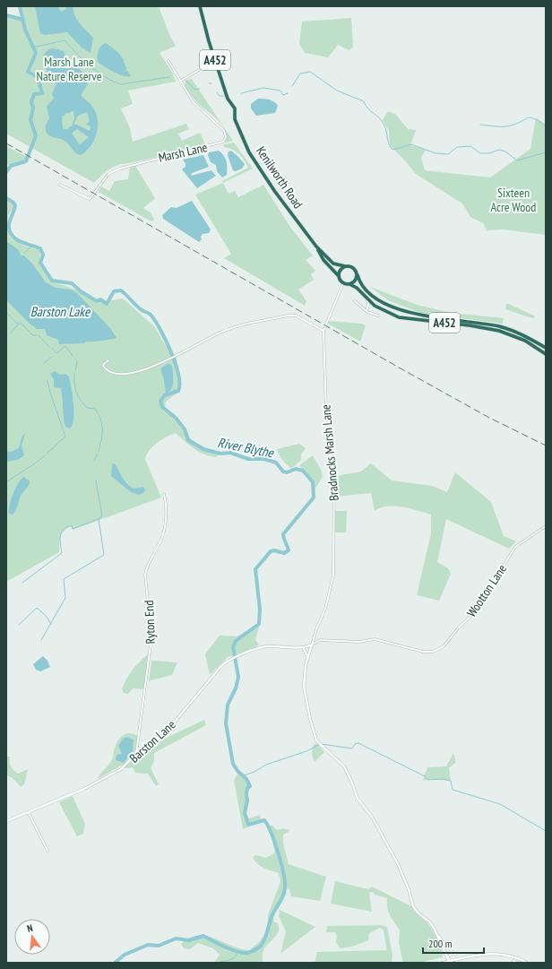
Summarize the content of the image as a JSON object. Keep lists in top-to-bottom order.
{
  "streets": {
    "highway": ["A452", "Kenilworth Road"],
    "street": [
      "Marsh Lane",
      "Bradnocks Marsh Lane",
      "Wootton Lane",
      "Ryton End",
      "Barston Lane"
    ]
  },
  "crossings": [
    ["A452", "Kenilworth Road"],
    ["A452", "Bradnocks Marsh Lane"],
    ["Kenilworth Road", "Bradnocks Marsh Lane"],
    ["Bradnocks Marsh Lane", "Wootton Lane"],
    ["Bradnocks Marsh Lane", "Barston Lane"],
    ["Ryton End", "Barston Lane"]
  ],
  "water": ["Barston Lake", "River Blythe"],
  "parks": ["Marsh Lane Nature Reserve", "Sixteen Acre Wood"],
  "scale_bar": "200 m",
  "north": "top"
}
